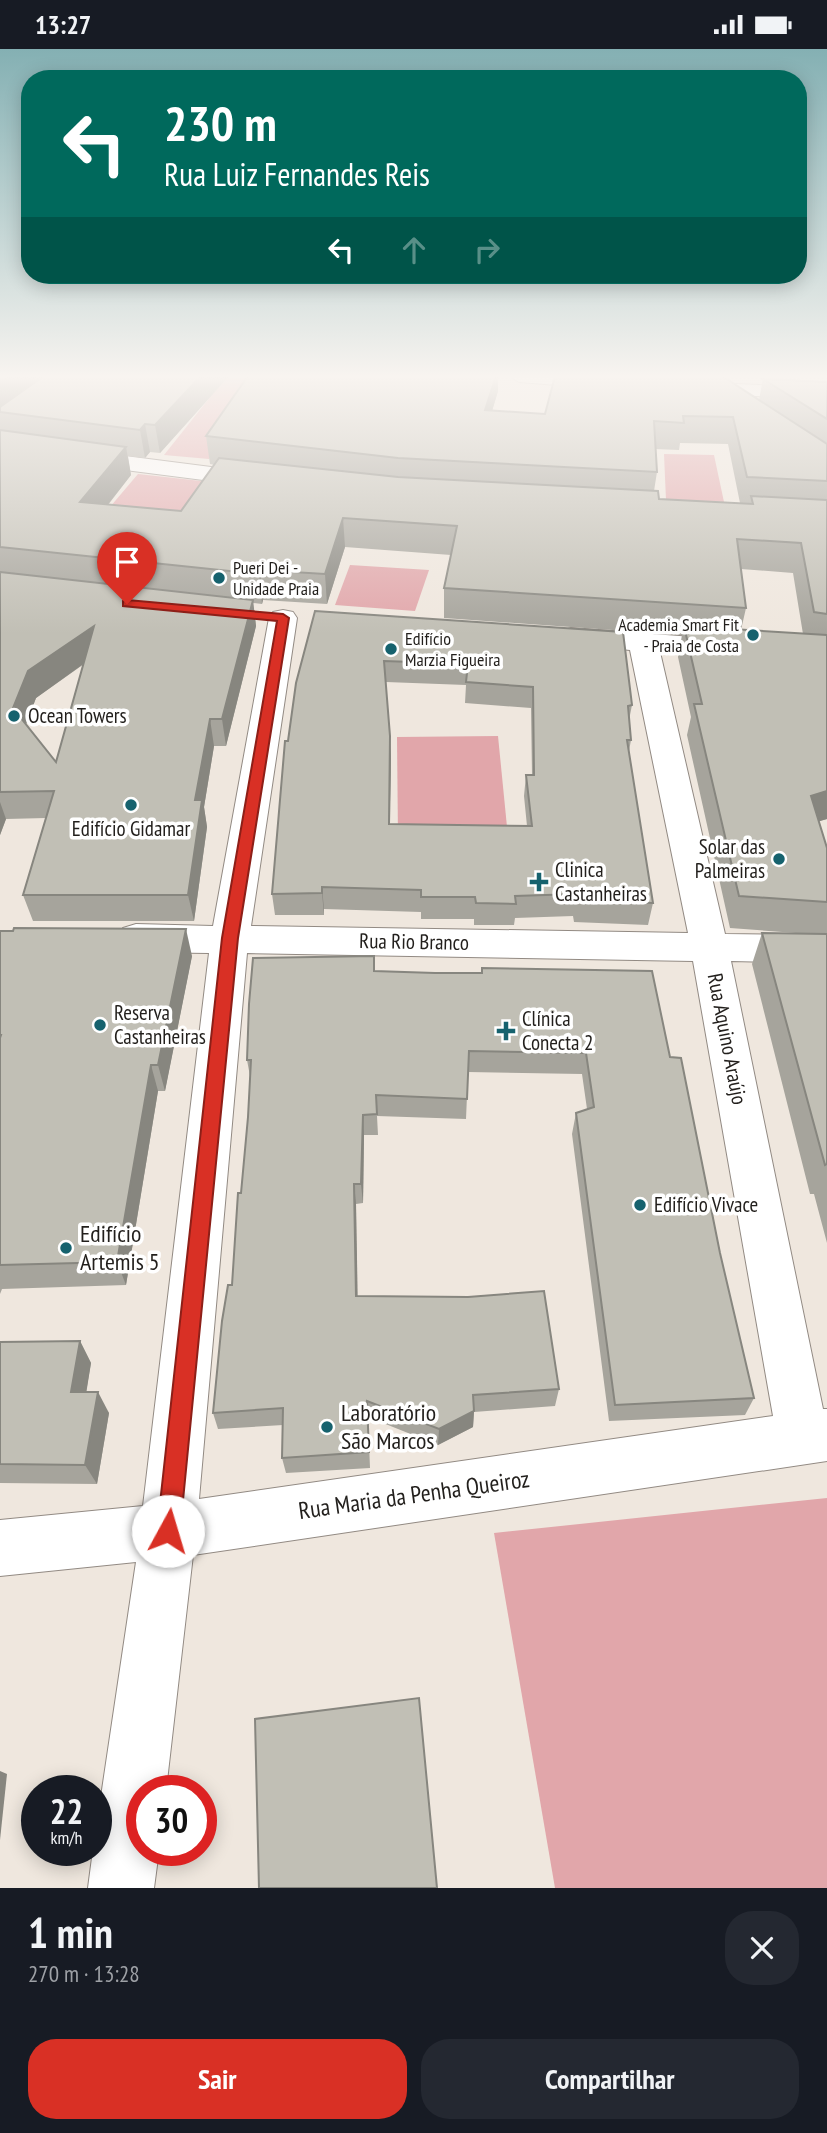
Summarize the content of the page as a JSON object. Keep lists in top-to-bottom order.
{
  "streets": {
    "street": ["Rua Rio Branco", "Rua Aquino Araújo", "Rua Maria da Penha Queiroz"]
  },
  "crossings": [
    ["Rua Rio Branco", "Rua Aquino Araújo"],
    ["Rua Aquino Araújo", "Rua Maria da Penha Queiroz"]
  ],
  "places": {
    "other": [
      "Pueri Dei - Unidade Praia",
      "Academia Smart Fit - Praia de Costa",
      "Edifício Marzia Figueira",
      "Ocean Towers",
      "Edifício Gidamar",
      "Solar das Palmeiras",
      "Reserva Castanheiras",
      "Edifício Vivace",
      "Edifício Artemis 5",
      "Laboratório São Marcos"
    ],
    "health": ["Clinica Castanheiras", "Clínica Conecta 2"]
  },
  "page": {
    "status": "13:27",
    "turn": ["230 m", "Rua Luiz Fernandes Reis"],
    "speed": "22 km/h",
    "limit": "30",
    "heading": ["1 min", "270 m · 13:28"],
    "buttons": ["Sair", "Compartilhar"]
  }
}
